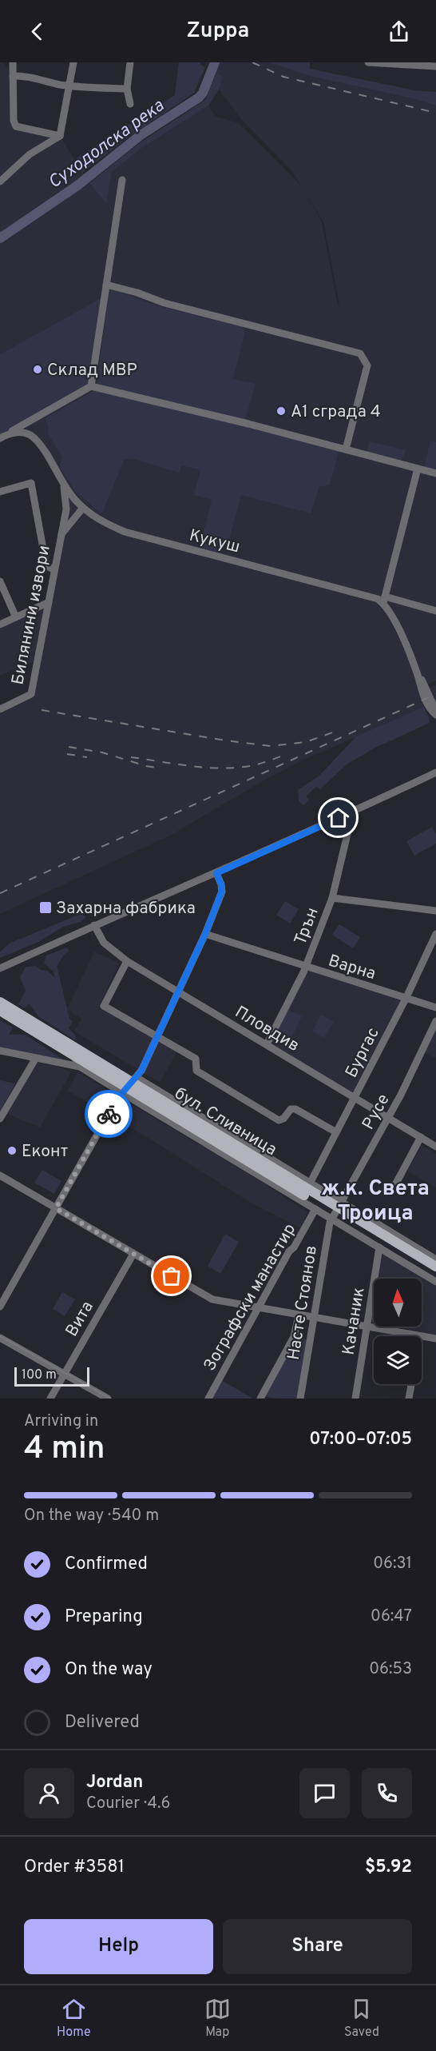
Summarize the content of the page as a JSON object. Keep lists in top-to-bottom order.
{
  "streets": {
    "main road": ["бул. Сливница"],
    "street": [
      "Кукуш",
      "Билянини извори",
      "Трън",
      "Варна",
      "Пловдив",
      "Бургас",
      "Русе",
      "Зографски манастир",
      "Насте Стоянов",
      "Вита",
      "Качаник"
    ]
  },
  "crossings": [
    ["Кукуш", "Билянини извори"],
    ["Трън", "Варна"],
    ["Трън", "Пловдив"],
    ["Варна", "Бургас"],
    ["Пловдив", "Бургас"],
    ["Пловдив", "Русе"],
    ["Бургас", "бул. Сливница"],
    ["Русе", "бул. Сливница"],
    ["Русе", "Насте Стоянов"],
    ["бул. Сливница", "Зографски манастир"],
    ["бул. Сливница", "Насте Стоянов"],
    ["бул. Сливница", "Качаник"]
  ],
  "districts": ["ж.к. Света Троица"],
  "water": ["Суходолска река"],
  "places": {
    "other": ["Склад МВР", "А1 сграда 4", "Еконт"],
    "transit": ["Захарна фабрика"]
  },
  "scale_bar": "100 m",
  "north": "top",
  "page": {
    "header": "Zuppa",
    "scale": "100 m",
    "heading": ["4 min", "Arriving in", "07:00–07:05"],
    "panel": [
      "Jordan",
      "Courier · 4.6",
      "Order #3581",
      "$5.92"
    ],
    "bar": "On the way · 540 m",
    "list": [
      ["Confirmed", "06:31"],
      ["Preparing", "06:47"],
      ["On the way", "06:53"],
      "Delivered"
    ],
    "buttons": ["Help", "Share"],
    "tabs": ["Home", "Map", "Saved"]
  }
}
